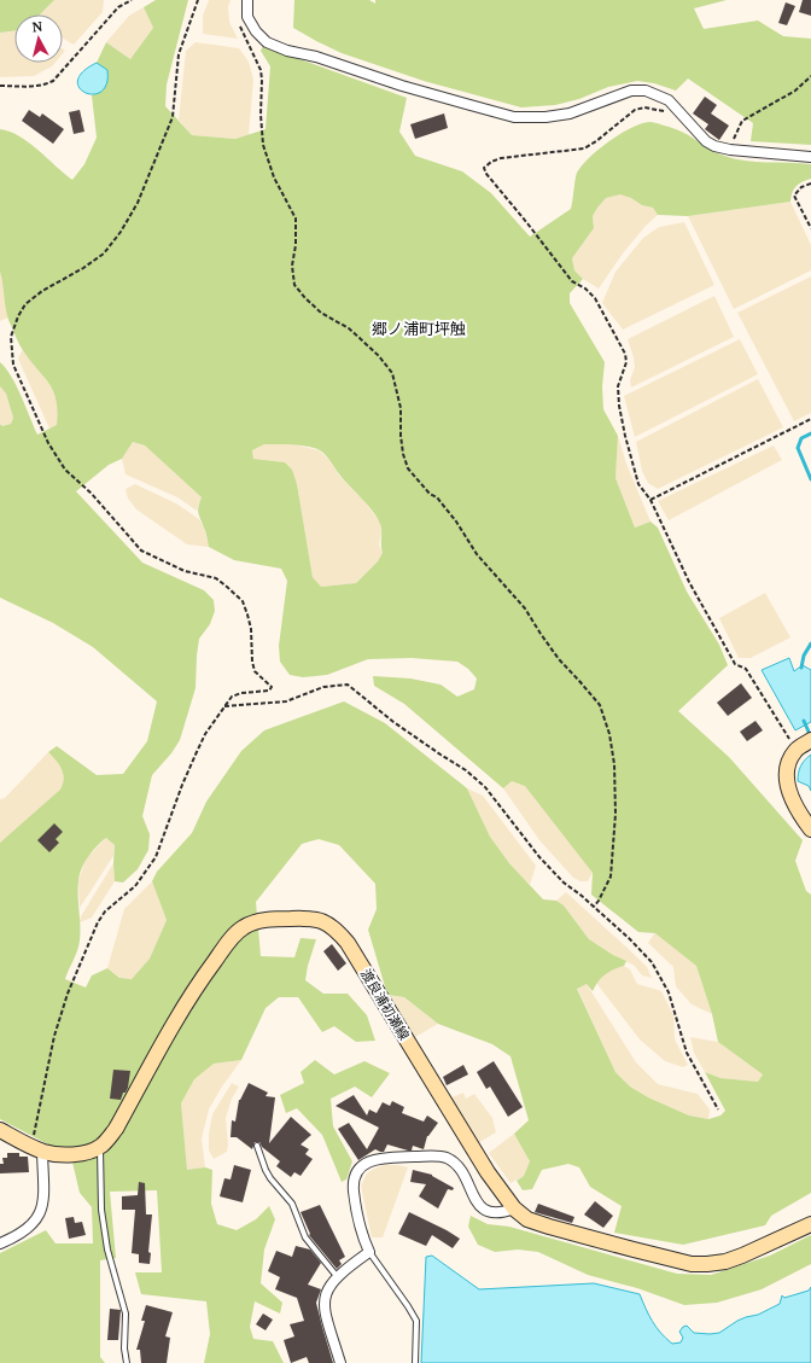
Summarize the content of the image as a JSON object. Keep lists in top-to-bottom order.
{
  "streets": {
    "main road": ["渡良浦初瀬線"]
  },
  "districts": ["郷ノ浦町坪触"],
  "north": "top"
}
